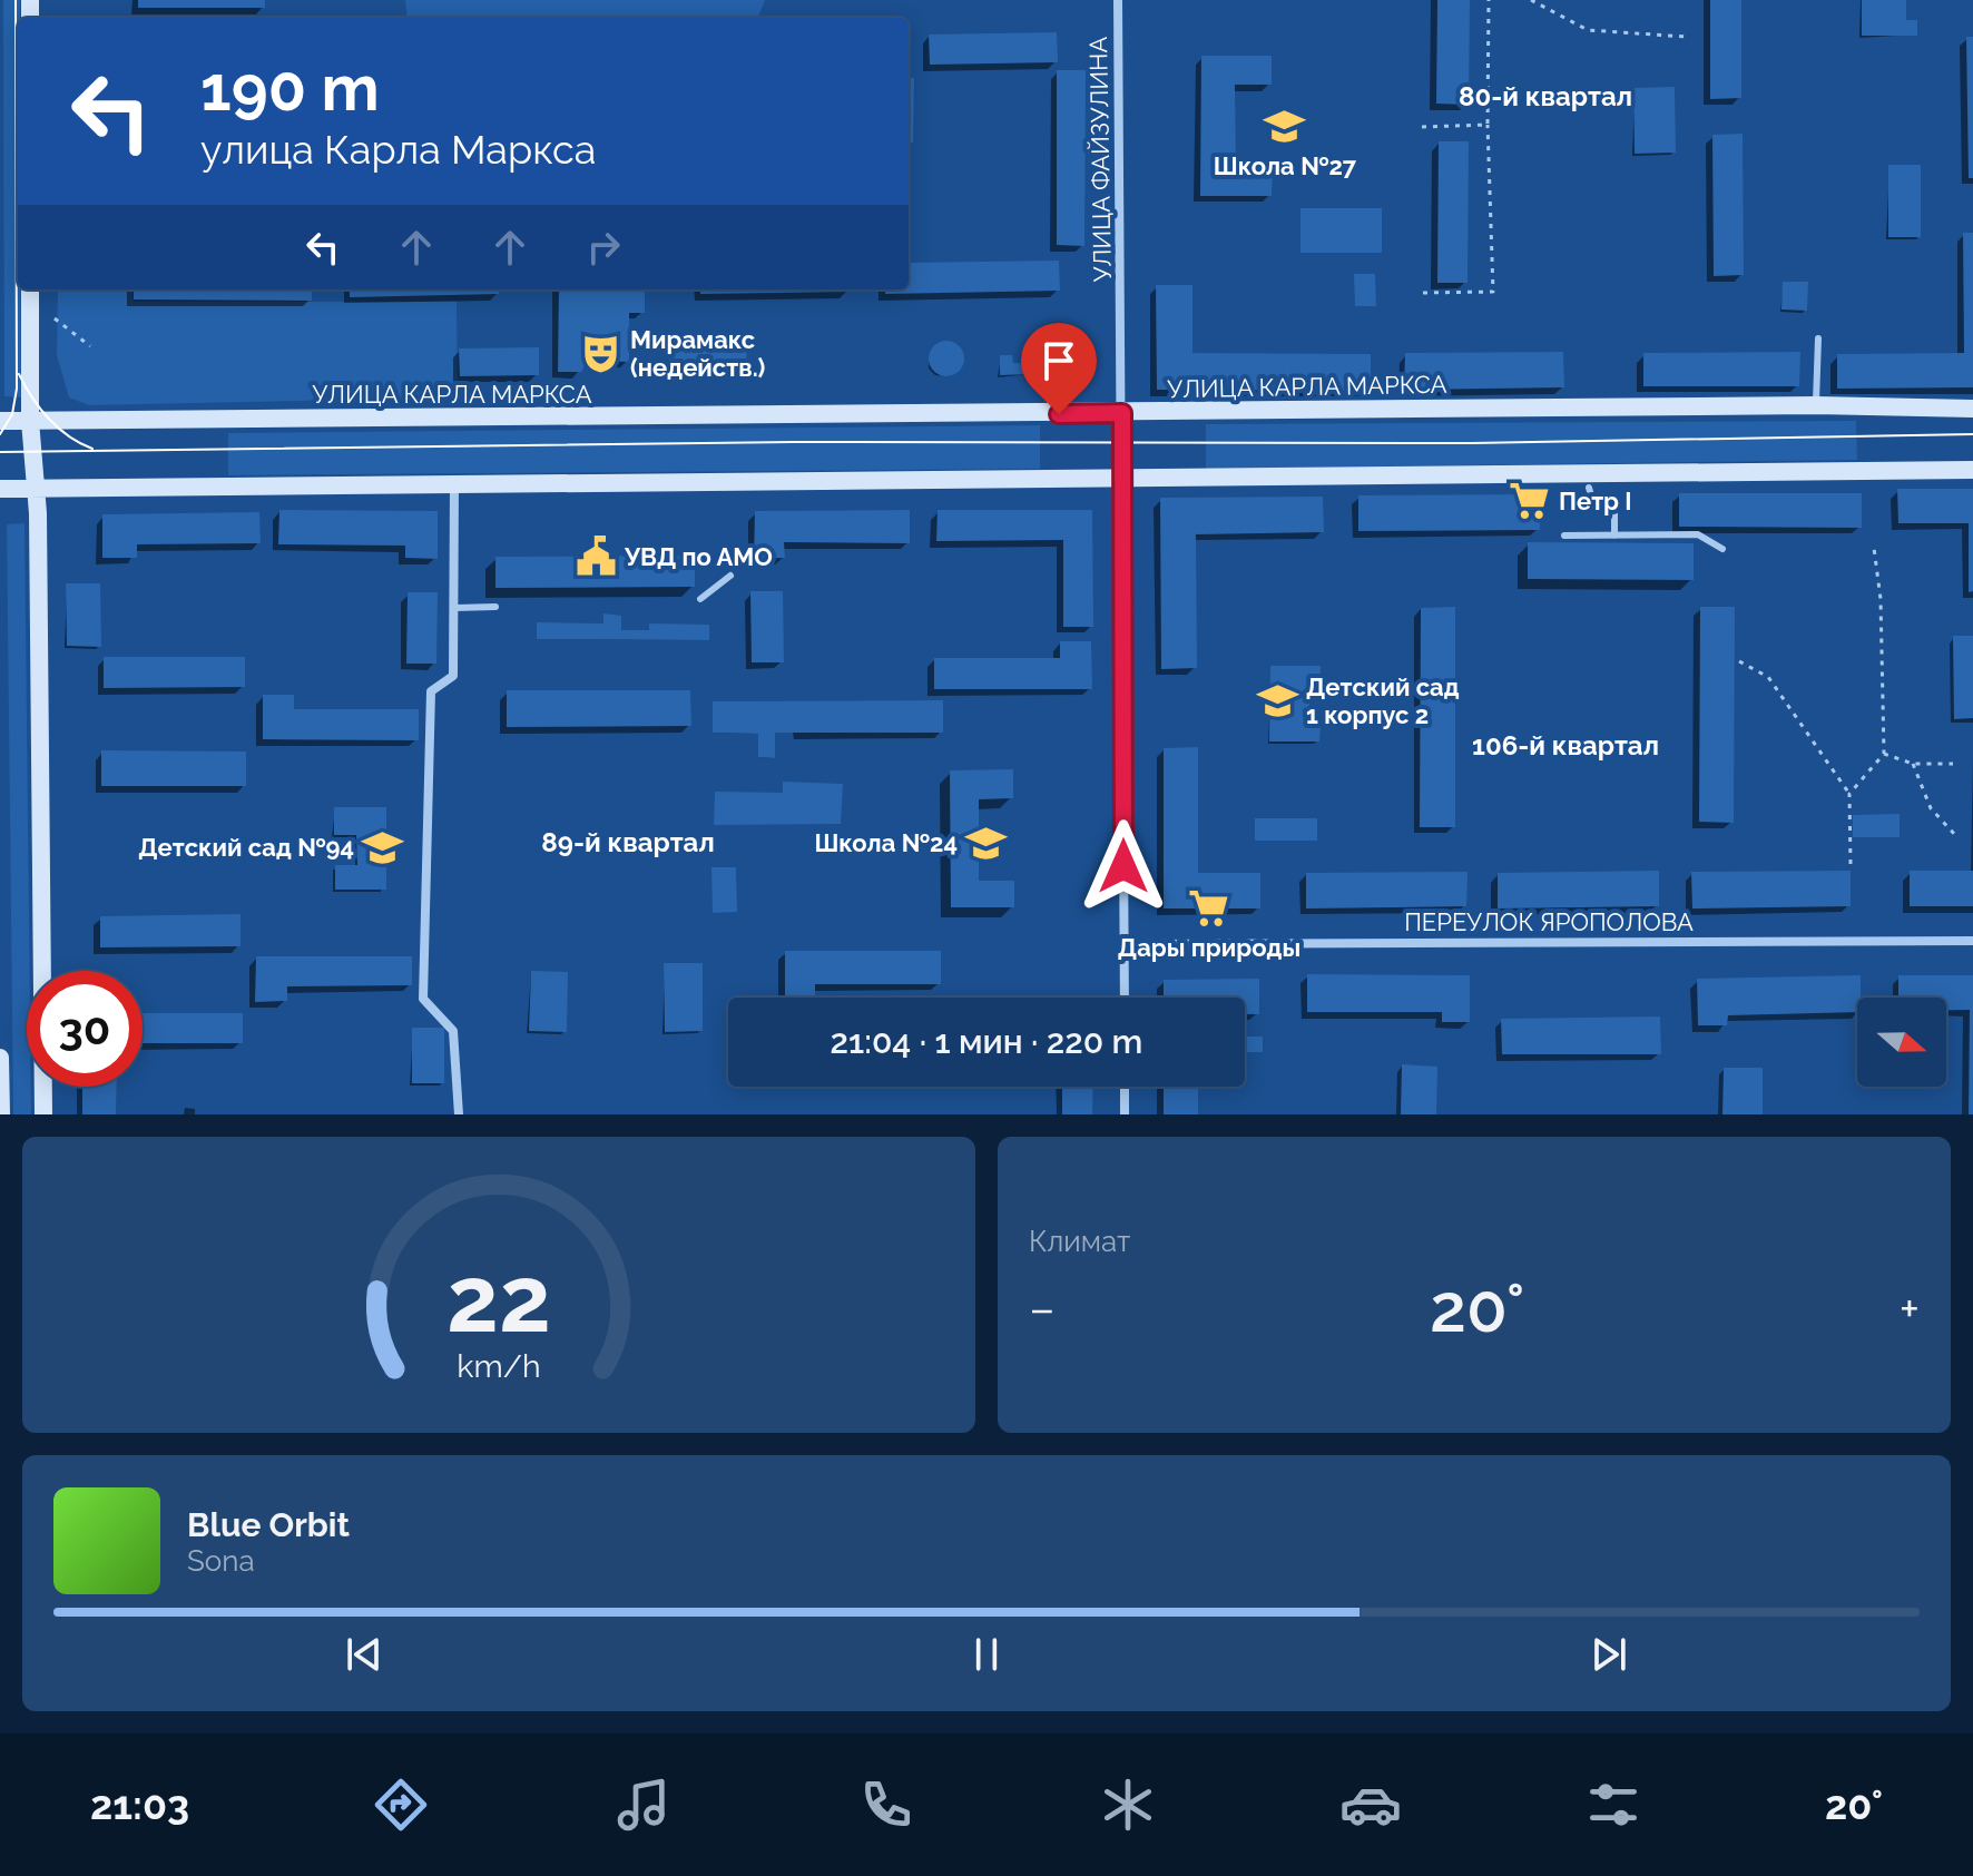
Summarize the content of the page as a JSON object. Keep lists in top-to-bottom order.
{
  "streets": {
    "main road": ["УЛИЦА КАРЛА МАРКСА"],
    "street": ["УЛИЦА ФАЙЗУЛИНА", "ПЕРЕУЛОК ЯРОПОЛОВА"]
  },
  "crossings": [
    ["УЛИЦА ФАЙЗУЛИНА", "УЛИЦА КАРЛА МАРКСА"],
    ["УЛИЦА ФАЙЗУЛИНА", "ПЕРЕУЛОК ЯРОПОЛОВА"]
  ],
  "districts": ["80-й квартал", "106-й квартал", "89-й квартал"],
  "places": {
    "school or university": [
      "Школа №27",
      "Детский сад 1 корпус 2",
      "Школа №24",
      "Детский сад №94"
    ],
    "theatre": ["Мирамакс (недейств.)"],
    "supermarket": ["Петр I", "Дары природы"],
    "public building": ["УВД по АМО"]
  },
  "north": "right",
  "page": {
    "turn": ["190 m", "улица Карла Маркса"],
    "limit": "30",
    "trip": "21:04 · 1 мин · 220 m",
    "tile": "Климат",
    "heat": ["−", "20°", "+"],
    "song": ["Blue Orbit", "Sona"],
    "tabs": ["21:03", "20°"],
    "gauge": ["22", "km/h"]
  }
}
